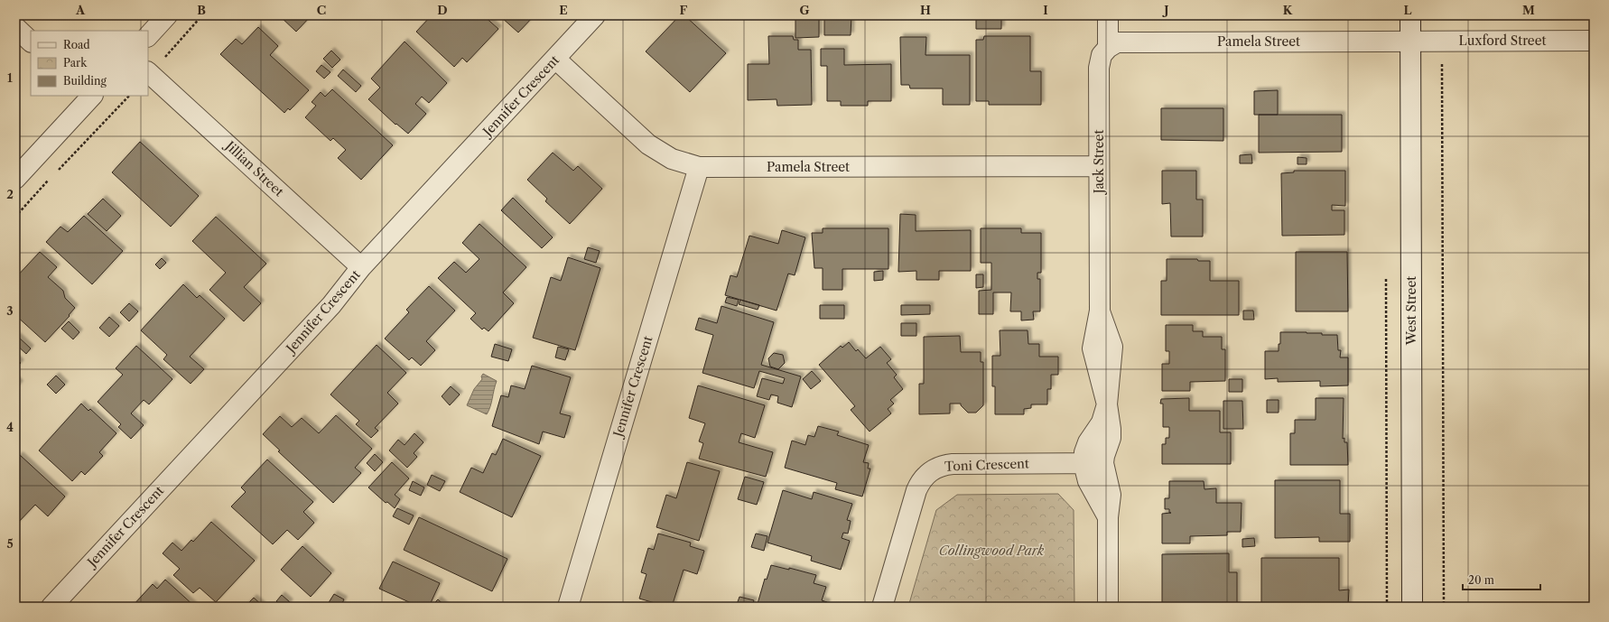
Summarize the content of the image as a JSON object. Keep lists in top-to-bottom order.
{
  "streets": {
    "street": [
      "Luxford Street",
      "Pamela Street",
      "Jennifer Crescent",
      "Jack Street",
      "Jillian Street",
      "West Street",
      "Toni Crescent"
    ]
  },
  "crossings": [
    ["Luxford Street", "Pamela Street"],
    ["Luxford Street", "West Street"],
    ["Pamela Street", "Jennifer Crescent"],
    ["Pamela Street", "Jack Street"],
    ["Pamela Street", "West Street"],
    ["Jennifer Crescent", "Jillian Street"],
    ["Jack Street", "Toni Crescent"]
  ],
  "parks": ["Collingwood Park"],
  "legend": ["Road", "Park", "Building"],
  "scale_bar": "20 m",
  "grid": {
    "columns": [
      "A",
      "B",
      "C",
      "D",
      "E",
      "F",
      "G",
      "H",
      "I",
      "J",
      "K",
      "L",
      "M"
    ],
    "rows": [
      "1",
      "2",
      "3",
      "4",
      "5"
    ]
  }
}
